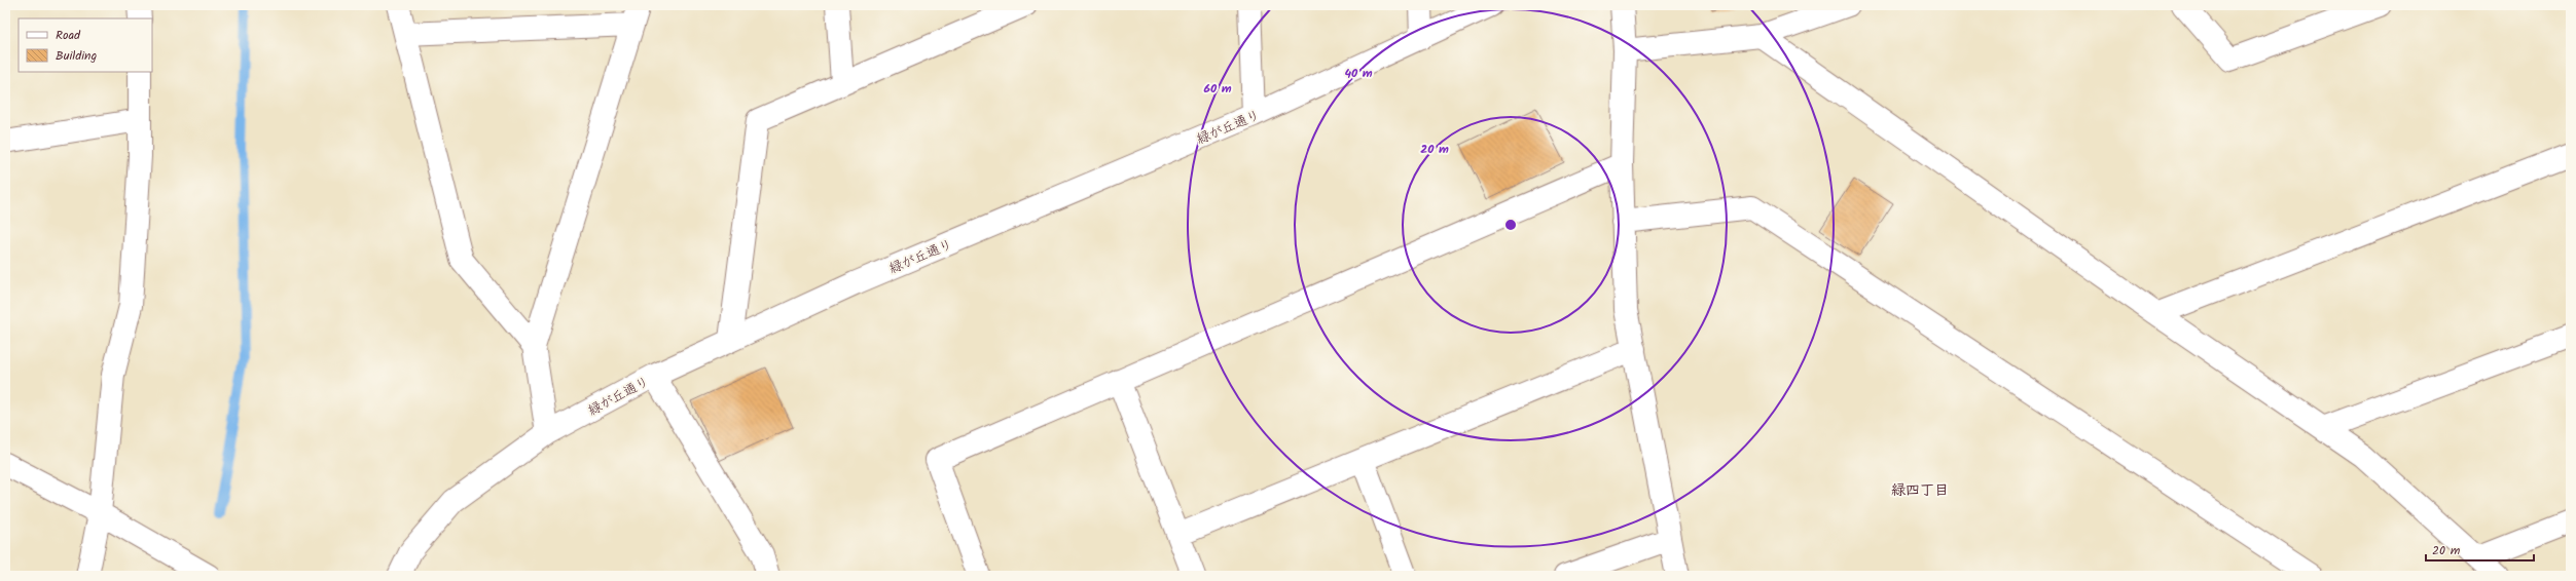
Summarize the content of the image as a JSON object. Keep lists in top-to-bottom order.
{
  "streets": {
    "street": ["緑が丘通り"]
  },
  "districts": ["緑四丁目"],
  "legend": ["Road", "Building"],
  "scale_bar": "20 m",
  "rings": ["40 m", "60 m", "20 m"]
}
